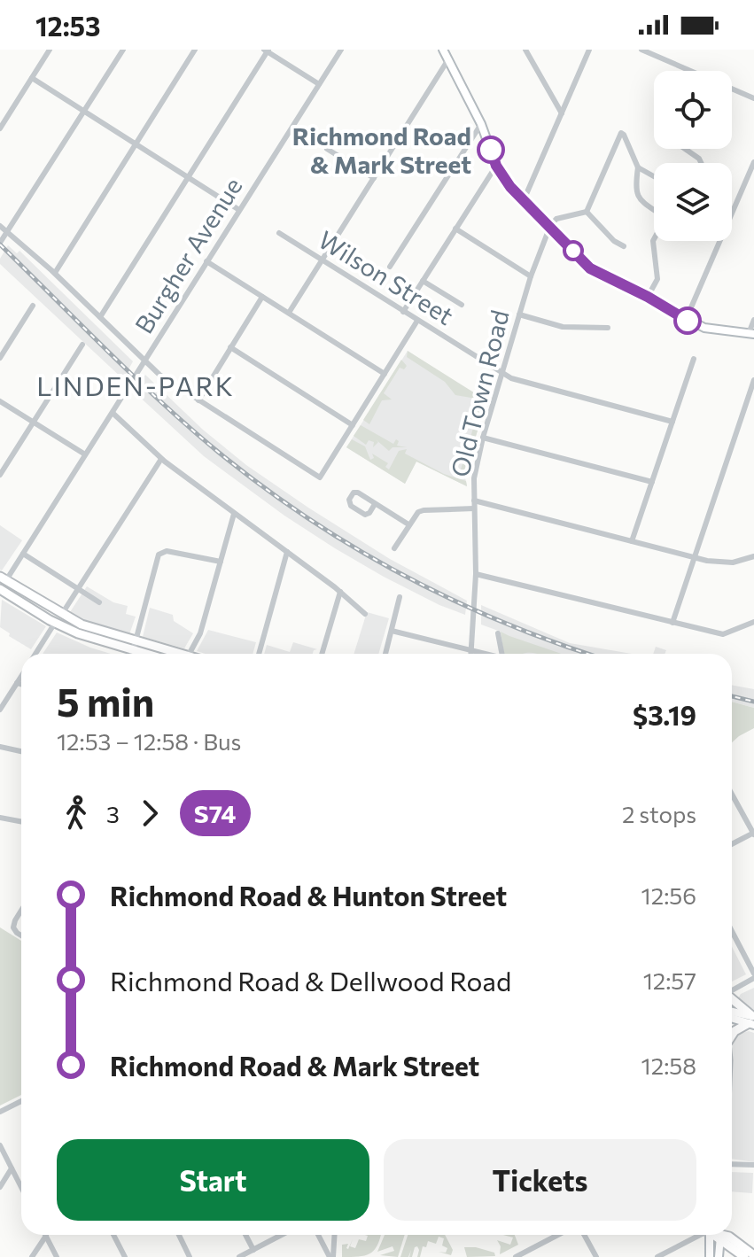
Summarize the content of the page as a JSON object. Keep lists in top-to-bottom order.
{
  "streets": {
    "street": ["Burgher Avenue", "Wilson Street", "Old Town Road"]
  },
  "crossings": [
    ["Wilson Street", "Old Town Road"]
  ],
  "districts": ["LINDEN-PARK"],
  "places": ["Richmond Road & Mark Street"],
  "lines": ["bus line S74"],
  "page": {
    "status": "12:53",
    "heading": ["5 min", "12:53 – 12:58 · Bus", "$3.19"],
    "legs": ["3", "S74", "2 stops"],
    "list": [
      {
        "name": "Richmond Road & Hunton Street",
        "value": "12:56"
      },
      {
        "name": "Richmond Road & Dellwood Road",
        "value": "12:57"
      },
      {
        "name": "Richmond Road & Mark Street",
        "value": "12:58"
      }
    ],
    "buttons": ["Start", "Tickets"]
  }
}
